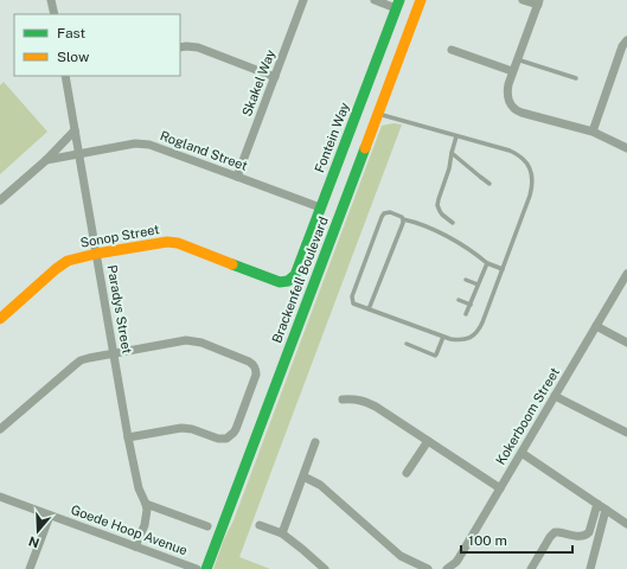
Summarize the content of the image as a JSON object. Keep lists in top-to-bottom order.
{
  "streets": {
    "street": [
      "Skakel Way",
      "Fontein Way",
      "Rogland Street",
      "Sonop Street",
      "Brackenfell Boulevard",
      "Paradys Street",
      "Kokerboom Street",
      "Goede Hoop Avenue"
    ]
  },
  "crossings": [
    ["Skakel Way", "Rogland Street"],
    ["Fontein Way", "Rogland Street"],
    ["Fontein Way", "Sonop Street"],
    ["Rogland Street", "Paradys Street"],
    ["Sonop Street", "Paradys Street"],
    ["Paradys Street", "Goede Hoop Avenue"]
  ],
  "legend": ["Fast", "Slow"],
  "scale_bar": "100 m",
  "north": "bottom"
}
